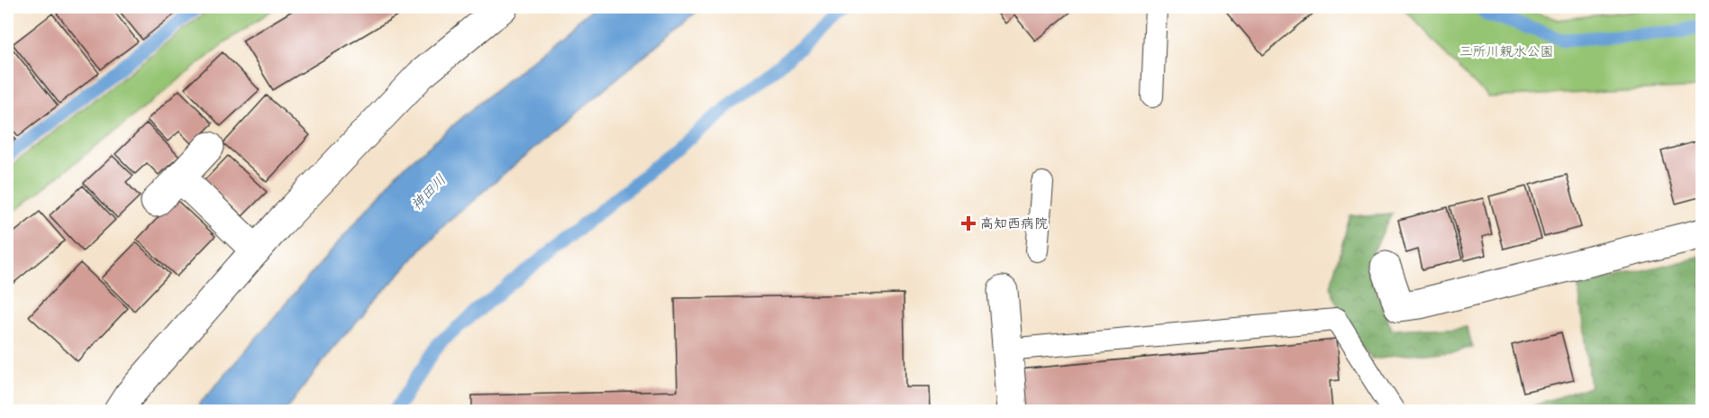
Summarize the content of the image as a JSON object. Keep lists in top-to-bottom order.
{
  "water": ["神田川"],
  "parks": ["三所川親水公園"],
  "places": {
    "health": ["高知西病院"]
  }
}
